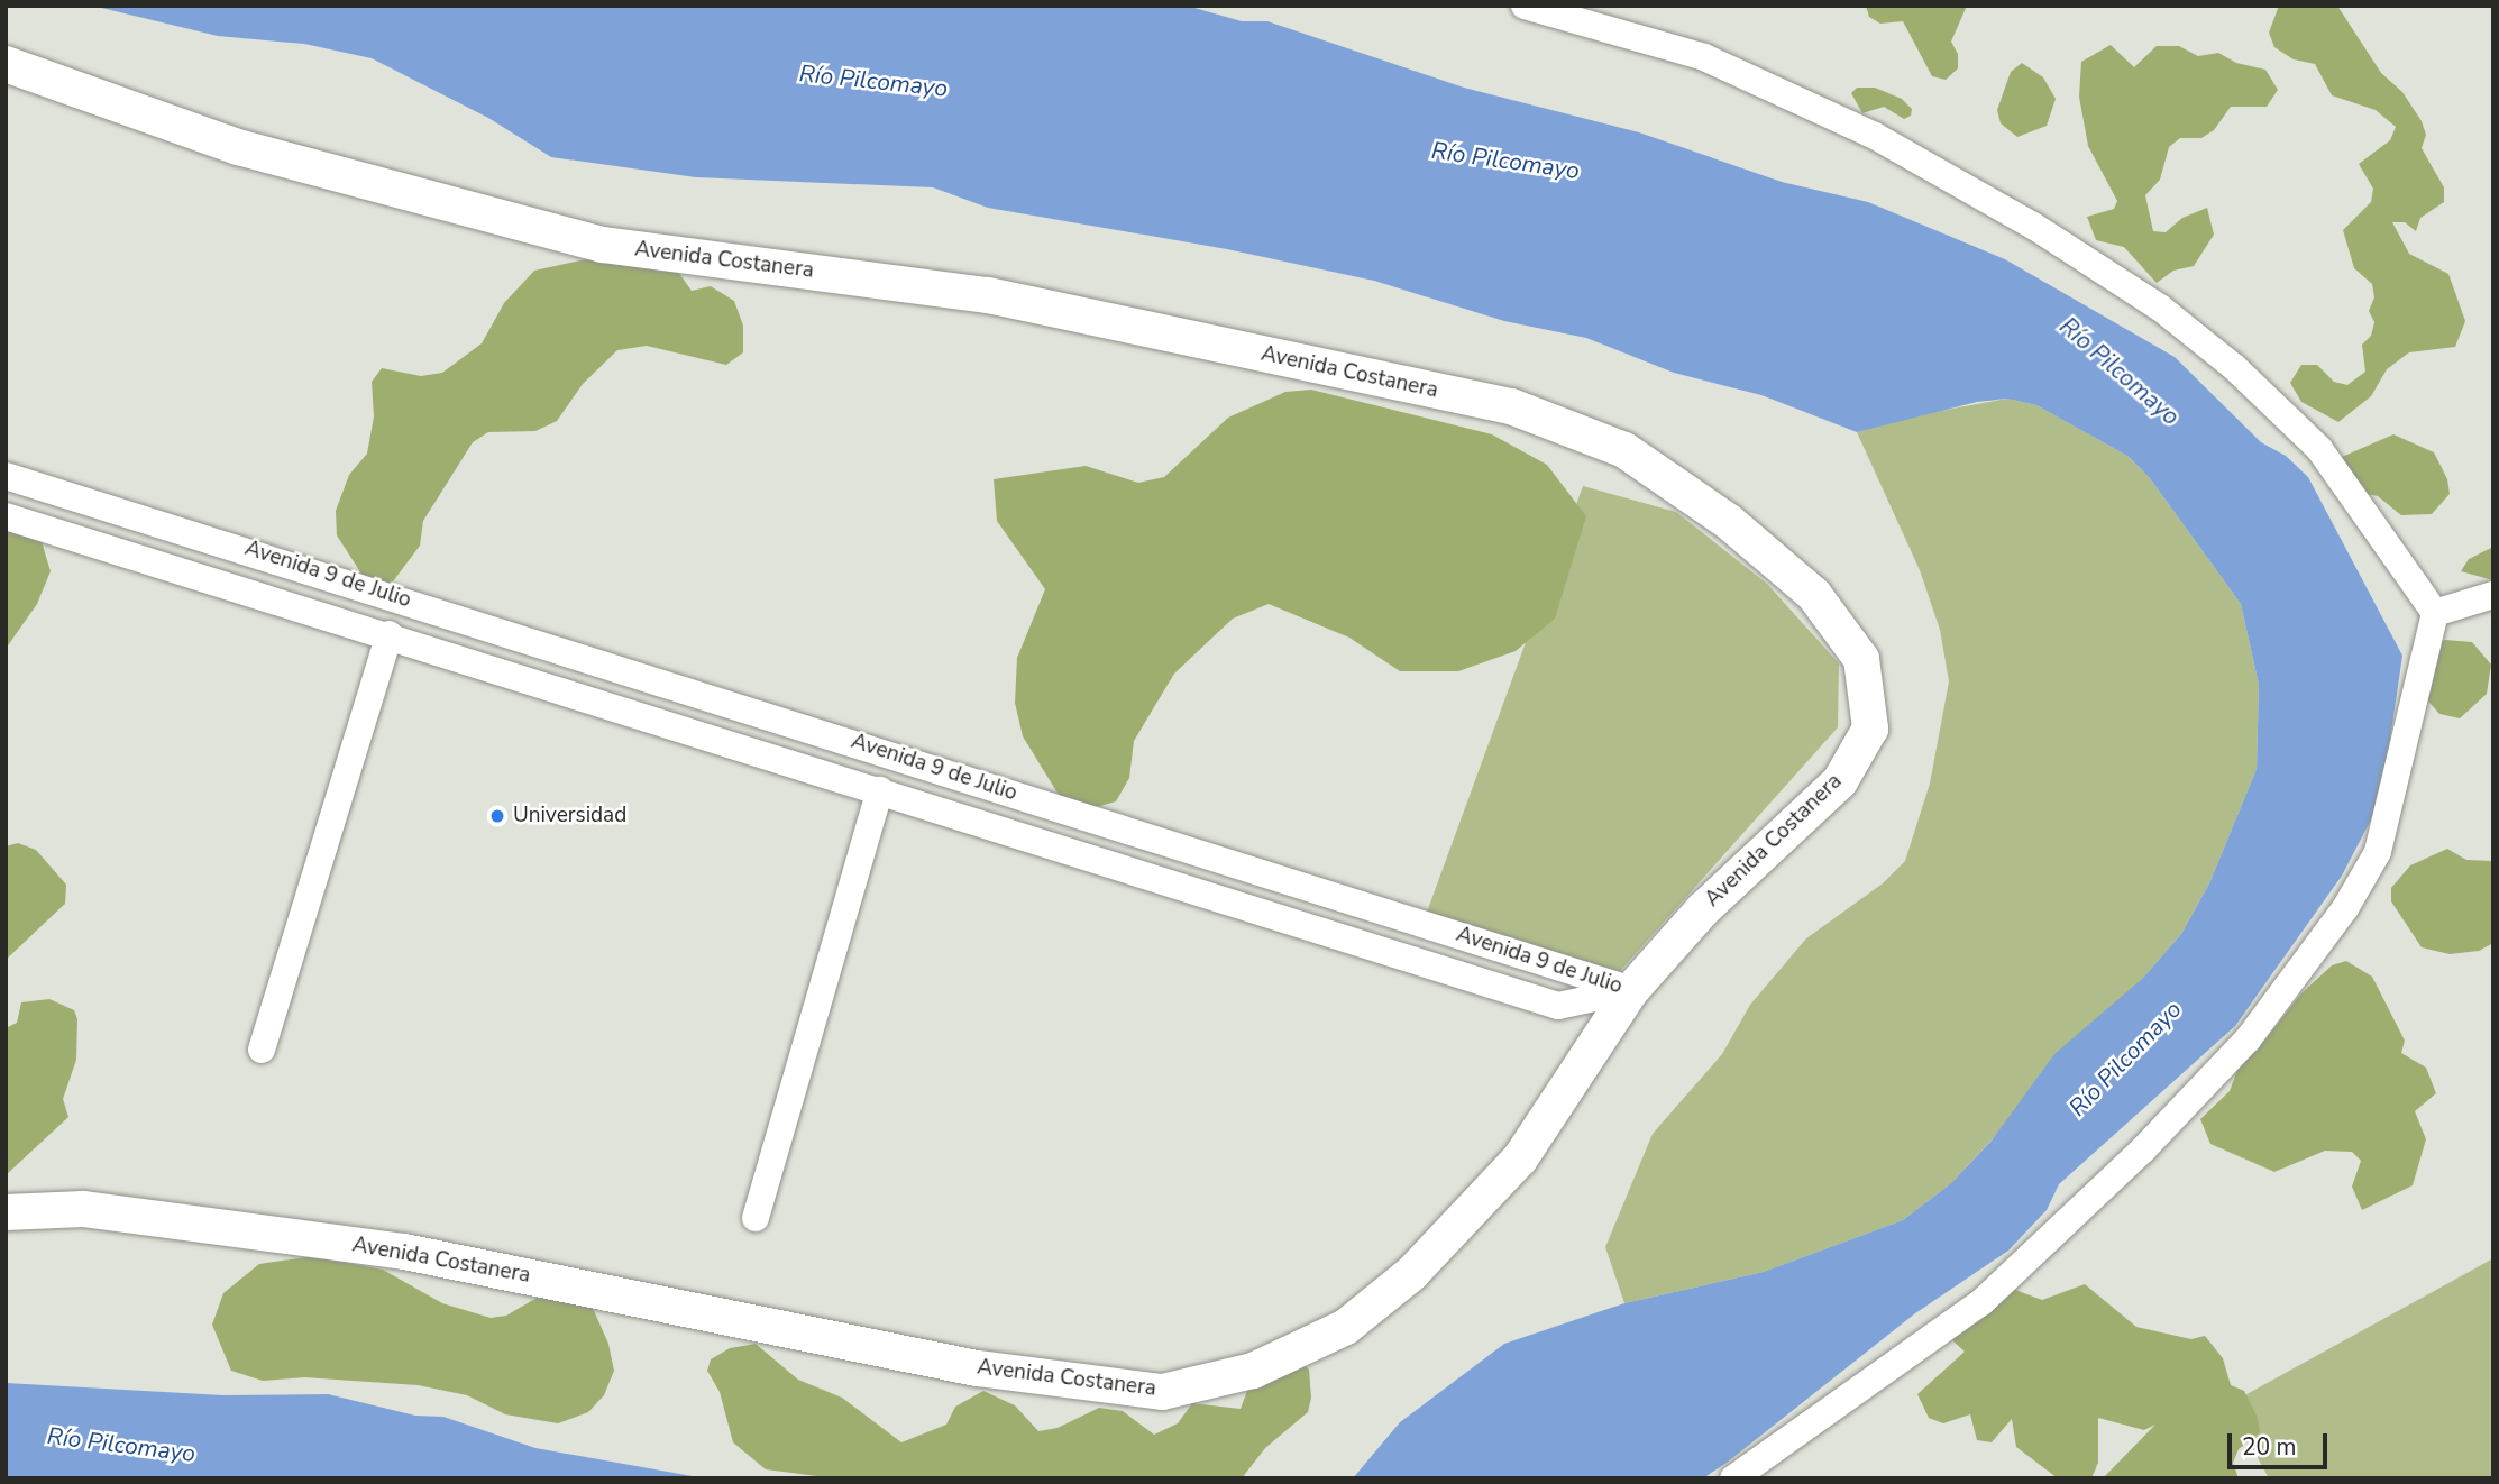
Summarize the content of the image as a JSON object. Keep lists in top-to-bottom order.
{
  "streets": {
    "street": ["Avenida Costanera", "Avenida 9 de Julio"]
  },
  "crossings": [
    ["Avenida Costanera", "Avenida 9 de Julio"]
  ],
  "water": ["Río Pilcomayo"],
  "places": ["Universidad"],
  "scale_bar": "20 m"
}
